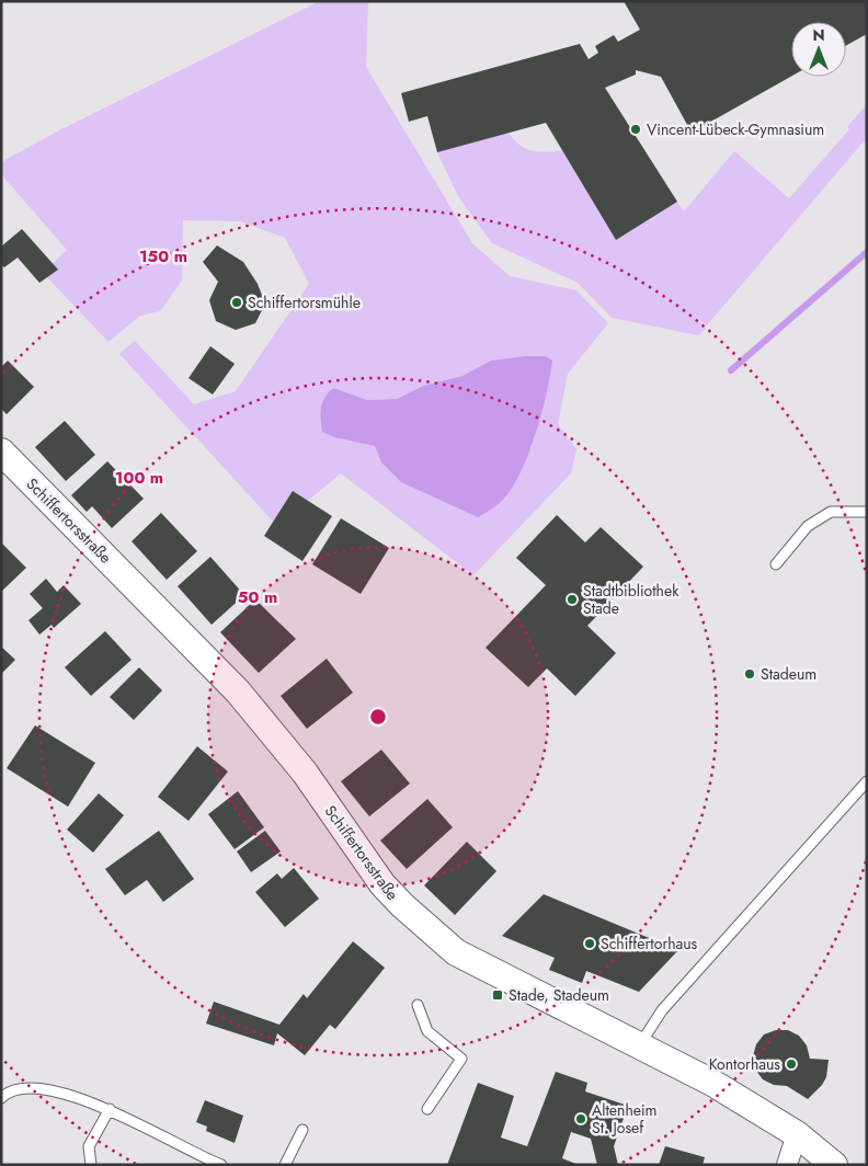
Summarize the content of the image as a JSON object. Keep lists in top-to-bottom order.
{
  "streets": {
    "main road": ["Schiffertorsstraße"]
  },
  "places": {
    "other": [
      "Vincent-Lübeck-Gymnasium",
      "Schiffertorsmühle",
      "Stadtbibliothek Stade",
      "Stadeum",
      "Schiffertorhaus",
      "Kontorhaus",
      "Altenheim St. Josef"
    ],
    "transit": ["Stade, Stadeum"]
  },
  "north": "top",
  "rings": ["150 m", "100 m", "50 m"]
}
